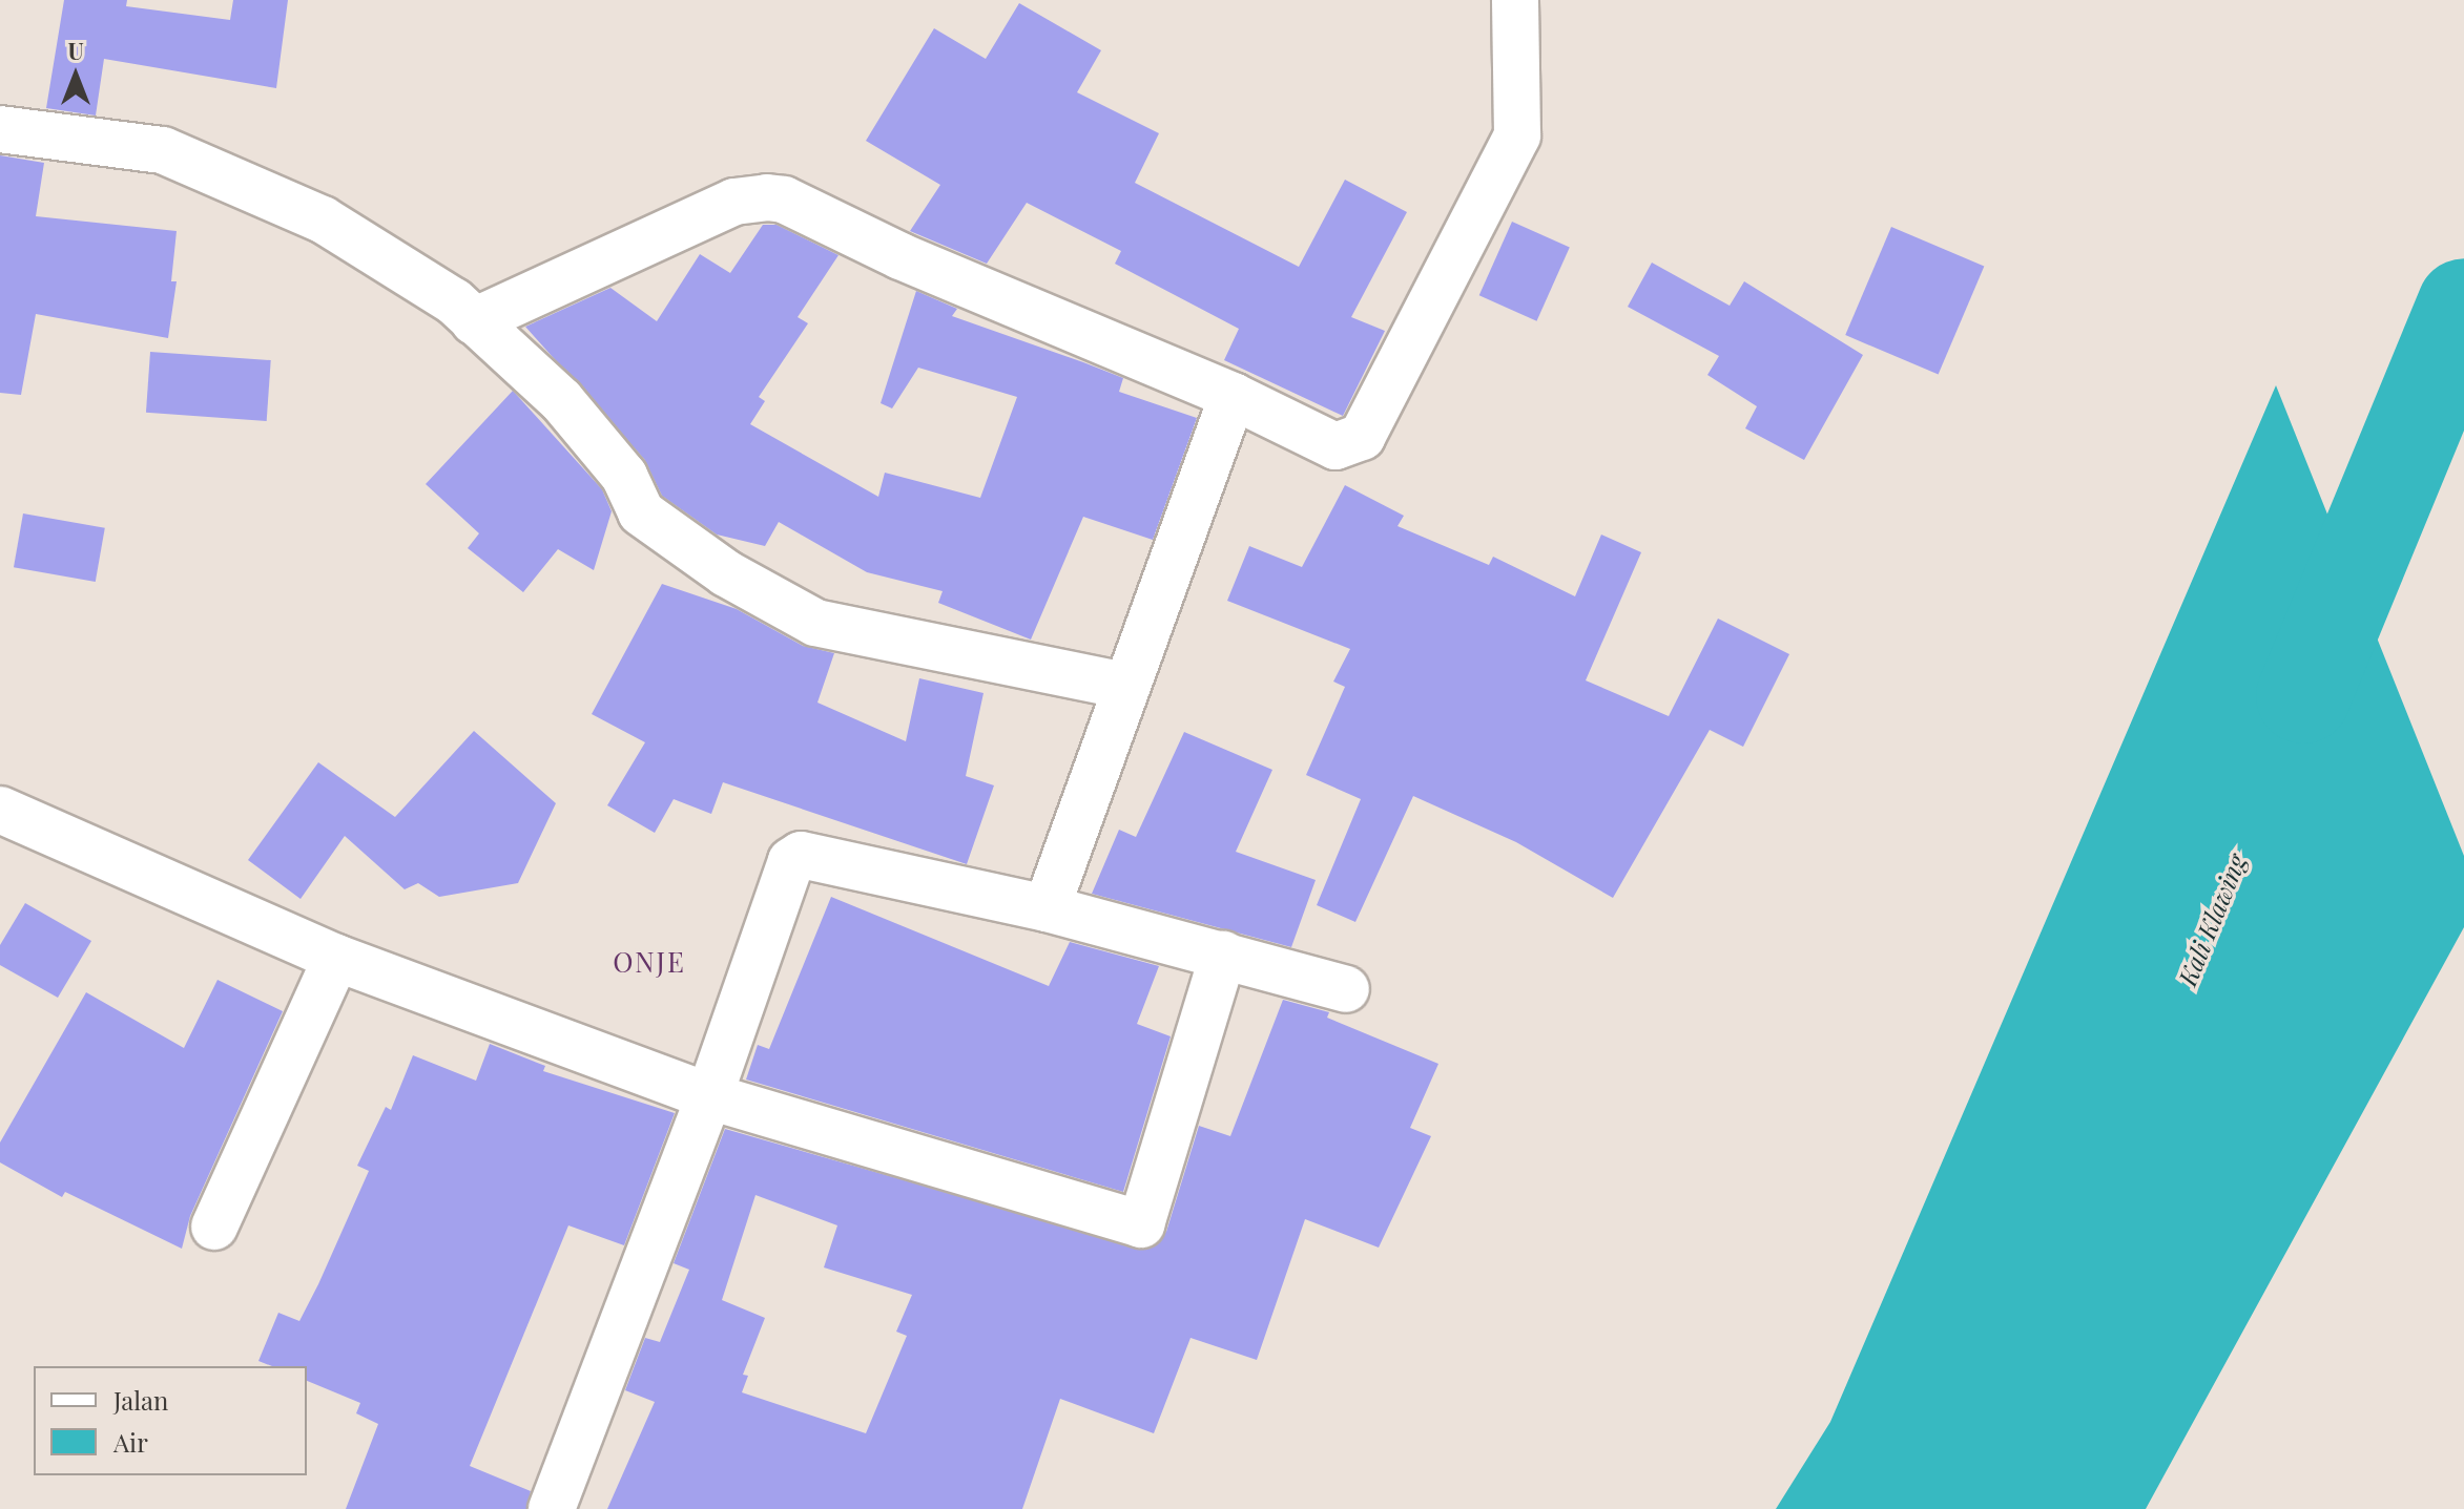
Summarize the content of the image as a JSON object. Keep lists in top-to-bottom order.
{
  "districts": ["ONJE"],
  "water": ["Kali Klawing"],
  "legend": ["Jalan", "Air"],
  "north": "top"
}
